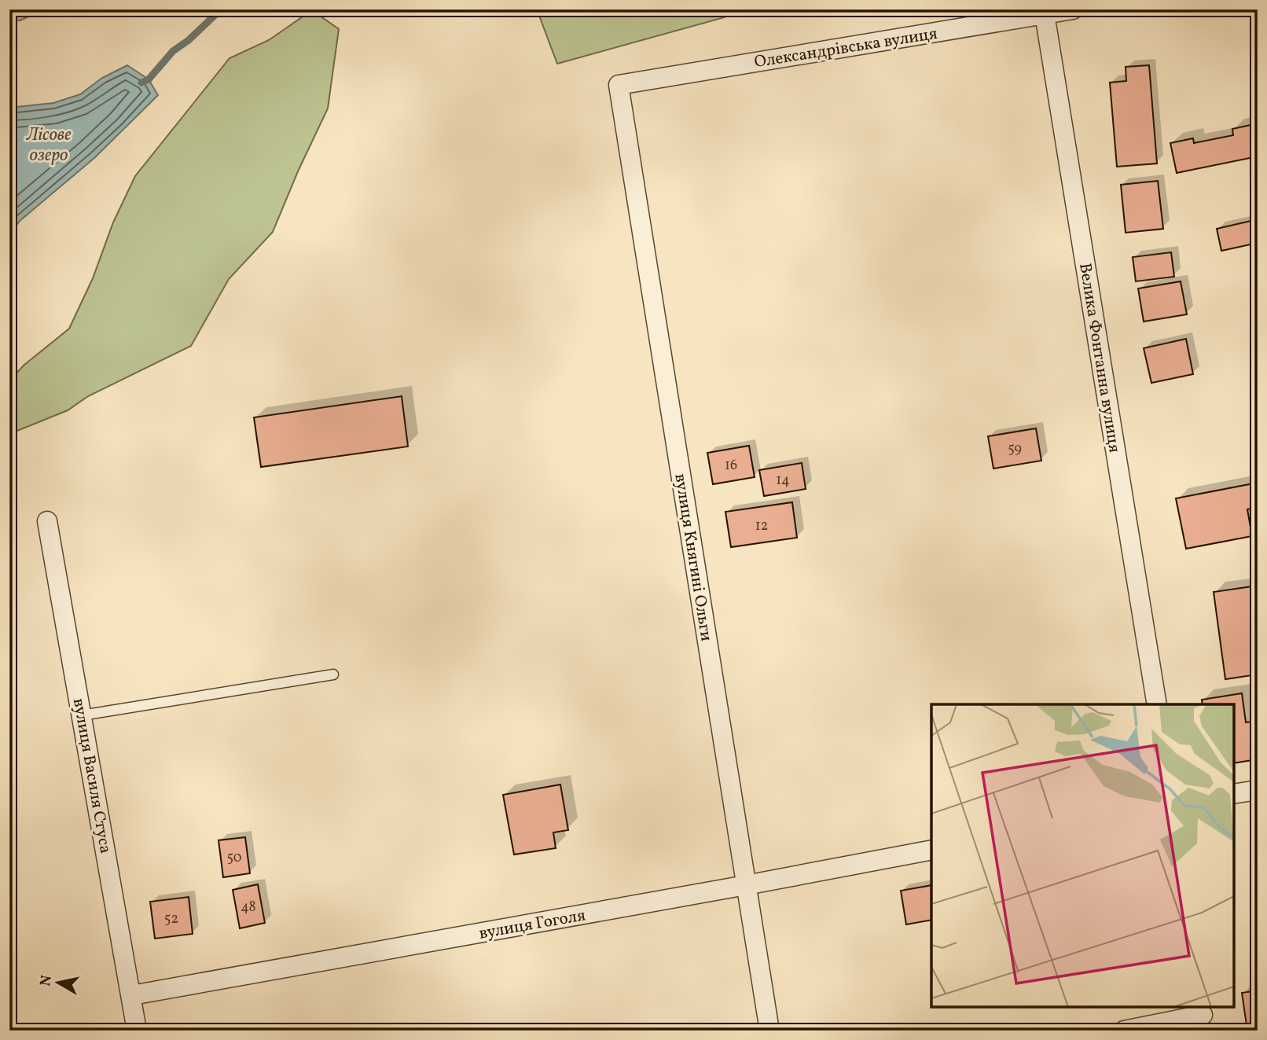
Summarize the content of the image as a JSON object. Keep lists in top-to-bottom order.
{
  "streets": {
    "street": [
      "Олександрівська вулиця",
      "Велика Фонтанна вулиця",
      "вулиця Княгині Ольги",
      "вулиця Василя Стуса",
      "вулиця Гоголя"
    ]
  },
  "crossings": [
    ["Олександрівська вулиця", "Велика Фонтанна вулиця"],
    ["Олександрівська вулиця", "вулиця Княгині Ольги"],
    ["вулиця Княгині Ольги", "вулиця Гоголя"],
    ["вулиця Василя Стуса", "вулиця Гоголя"]
  ],
  "water": ["Лісове озеро"],
  "house_numbers": [
    "59",
    "16",
    "14",
    "12",
    "50",
    "48",
    "52"
  ],
  "north": "left"
}
